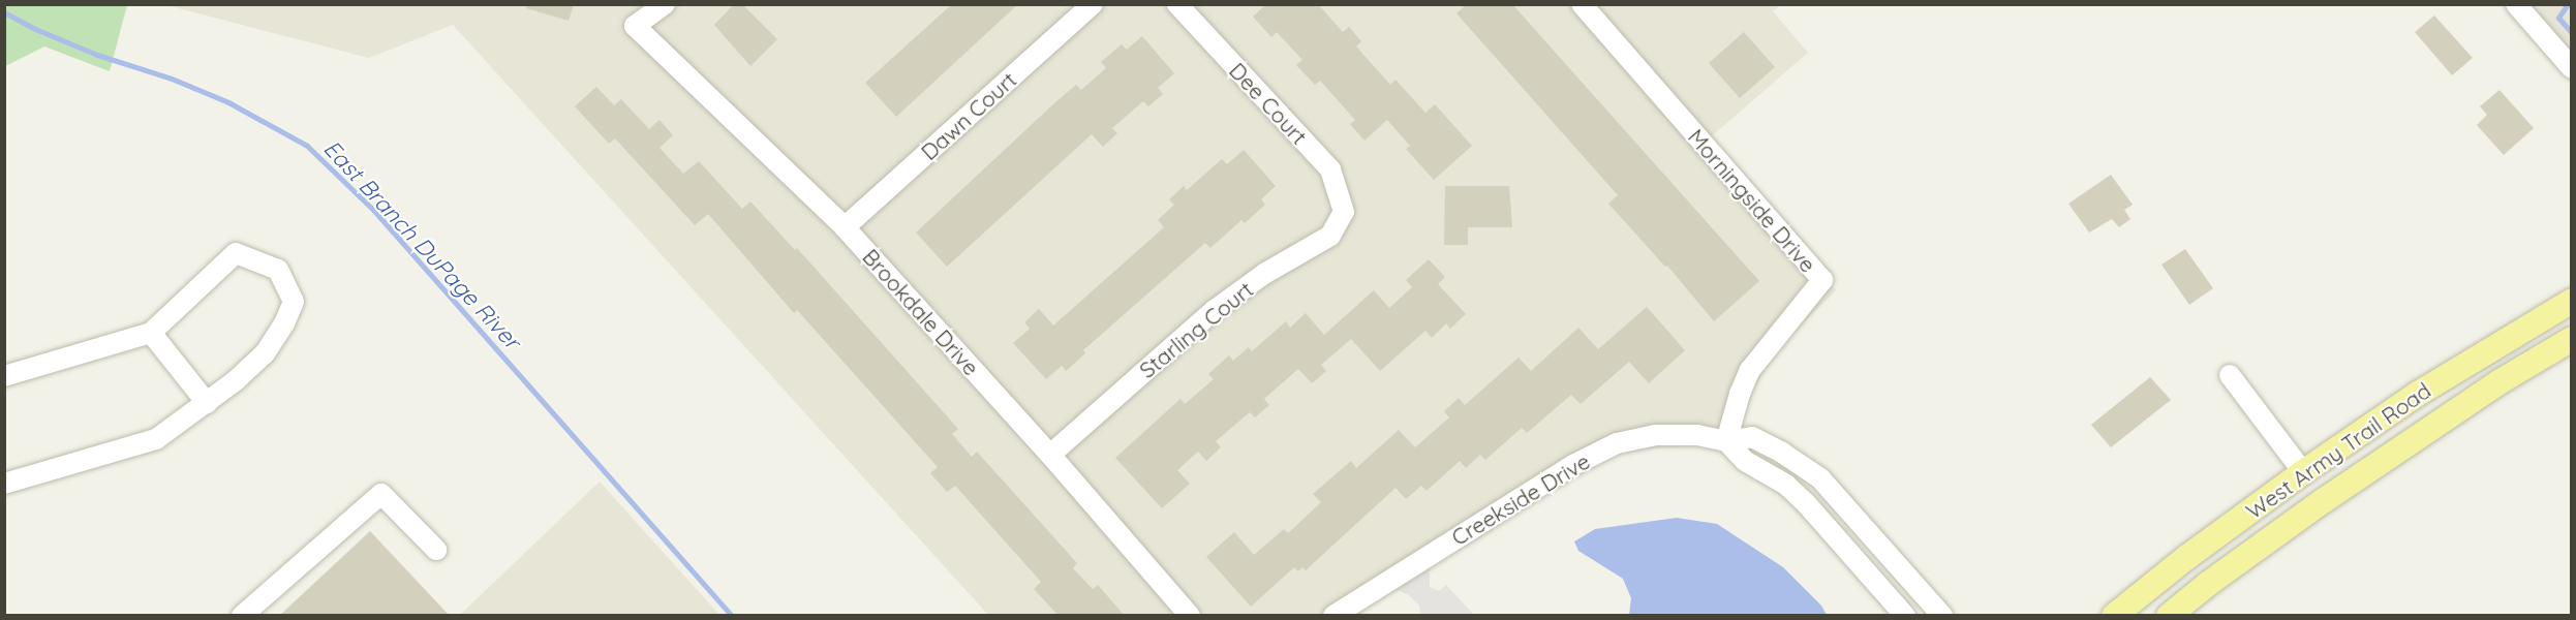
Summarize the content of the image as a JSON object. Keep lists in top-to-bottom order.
{
  "streets": {
    "main road": ["West Army Trail Road"],
    "street": [
      "Dee Court",
      "Dawn Court",
      "Morningside Drive",
      "Brookdale Drive",
      "Starling Court",
      "Creekside Drive"
    ]
  },
  "crossings": [
    ["Dee Court", "Starling Court"],
    ["Dawn Court", "Brookdale Drive"],
    ["Morningside Drive", "Creekside Drive"],
    ["Brookdale Drive", "Starling Court"]
  ],
  "water": ["East Branch DuPage River"]
}
